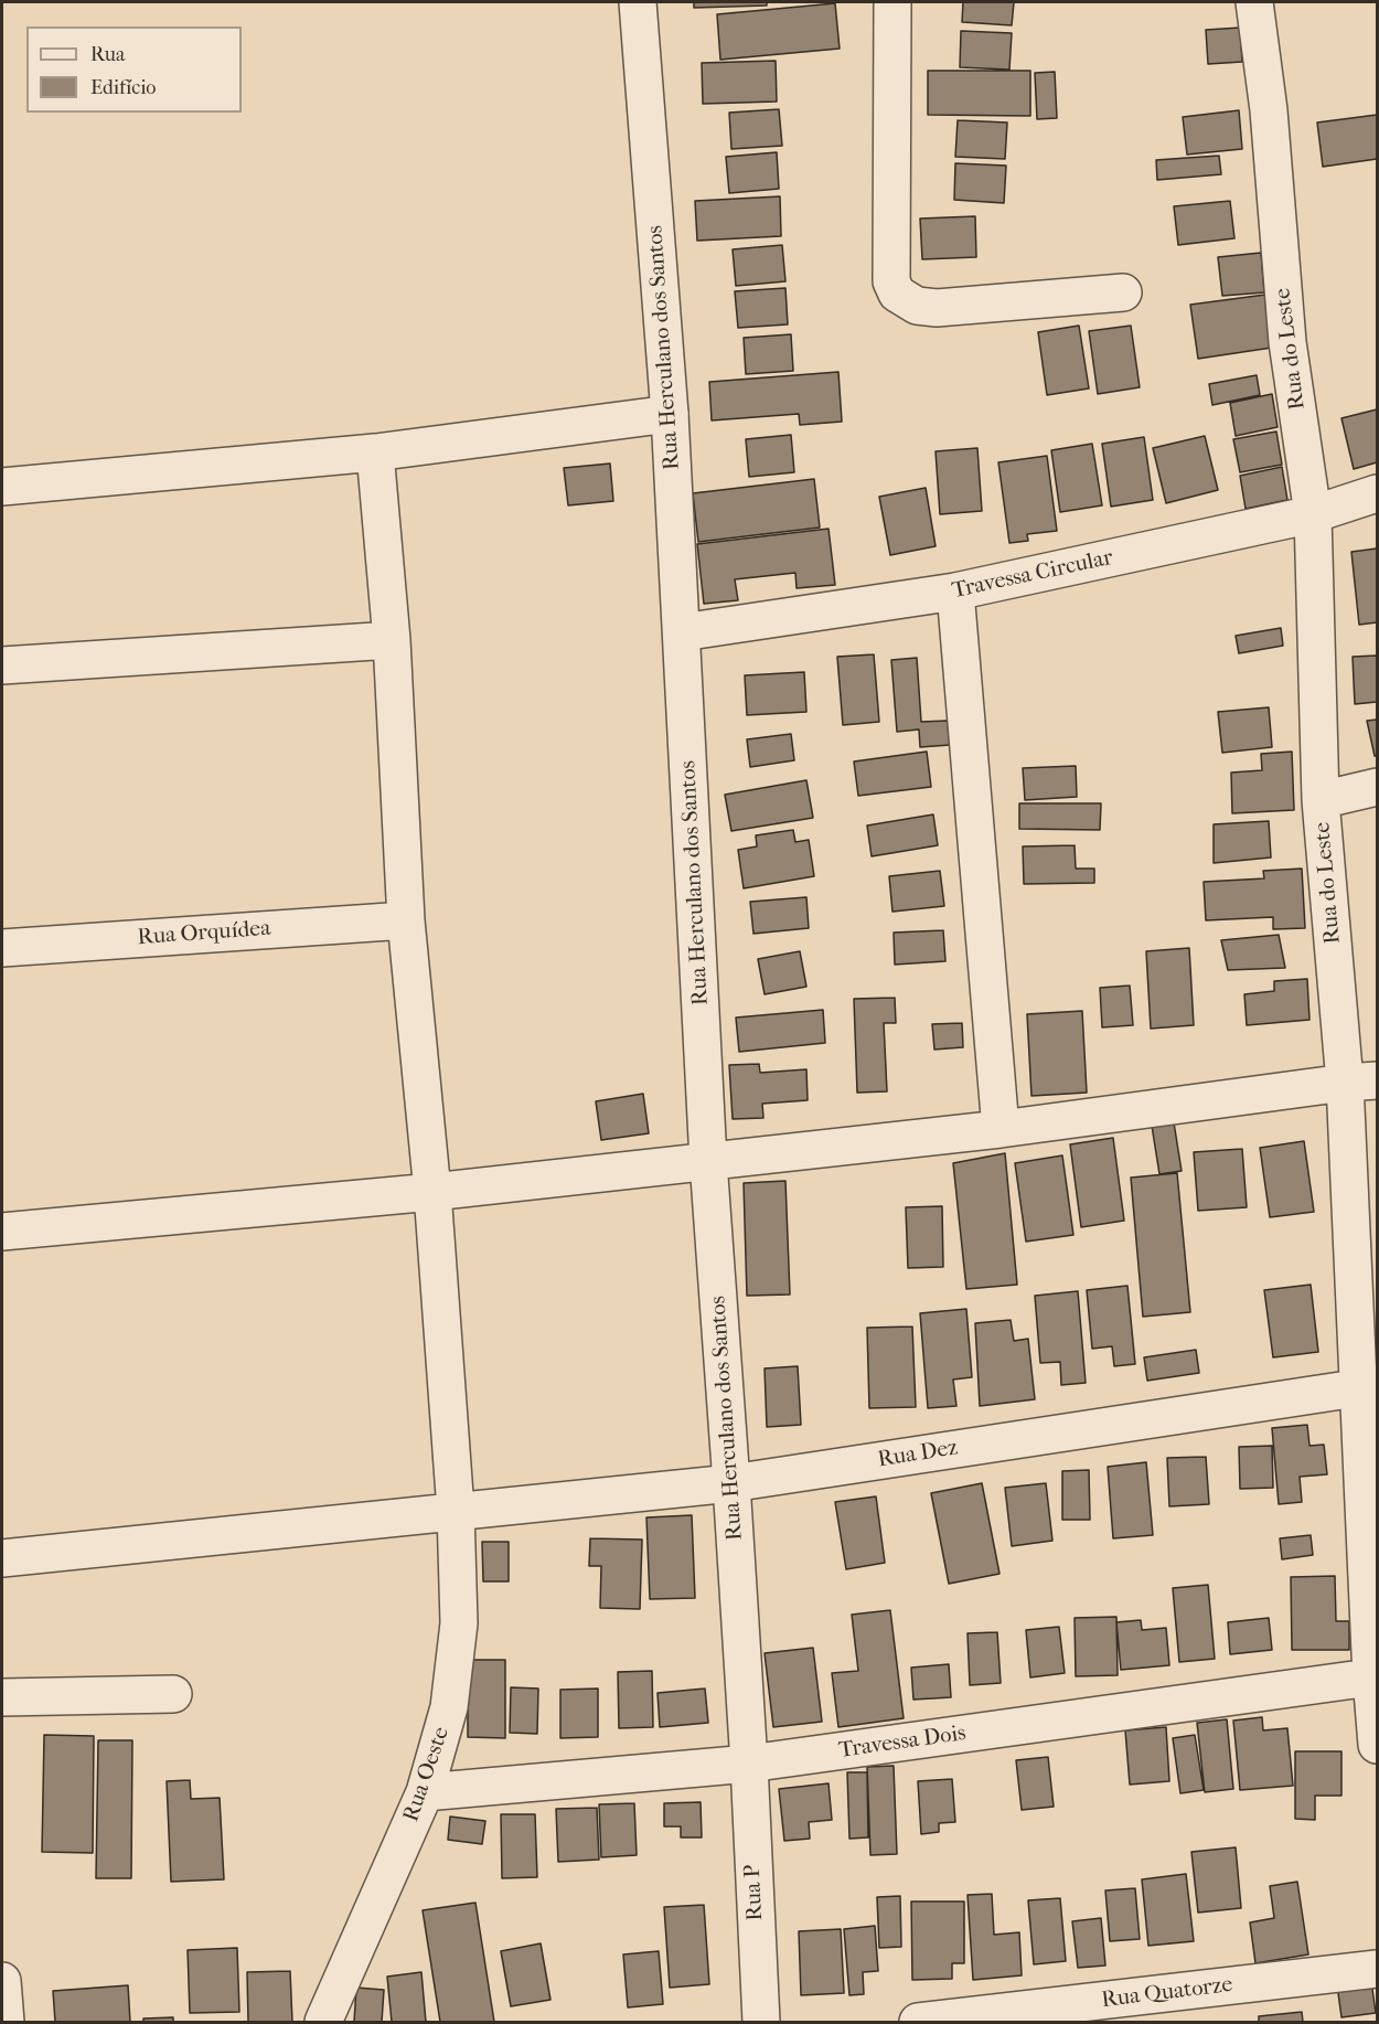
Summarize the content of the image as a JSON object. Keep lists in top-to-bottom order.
{
  "streets": {
    "street": [
      "Rua Herculano dos Santos",
      "Rua do Leste",
      "Travessa Circular",
      "Rua Orquídea",
      "Rua Dez",
      "Travessa Dois",
      "Rua Oeste",
      "Rua P",
      "Rua Quatorze"
    ]
  },
  "crossings": [
    ["Rua Herculano dos Santos", "Travessa Circular"],
    ["Rua Herculano dos Santos", "Rua Dez"],
    ["Rua Herculano dos Santos", "Travessa Dois"],
    ["Rua Herculano dos Santos", "Rua P"],
    ["Rua do Leste", "Travessa Circular"],
    ["Rua do Leste", "Rua Dez"],
    ["Rua do Leste", "Travessa Dois"],
    ["Rua Orquídea", "Rua Oeste"],
    ["Rua Dez", "Rua Oeste"],
    ["Travessa Dois", "Rua Oeste"],
    ["Travessa Dois", "Rua P"]
  ],
  "legend": ["Rua", "Edifício"]
}
